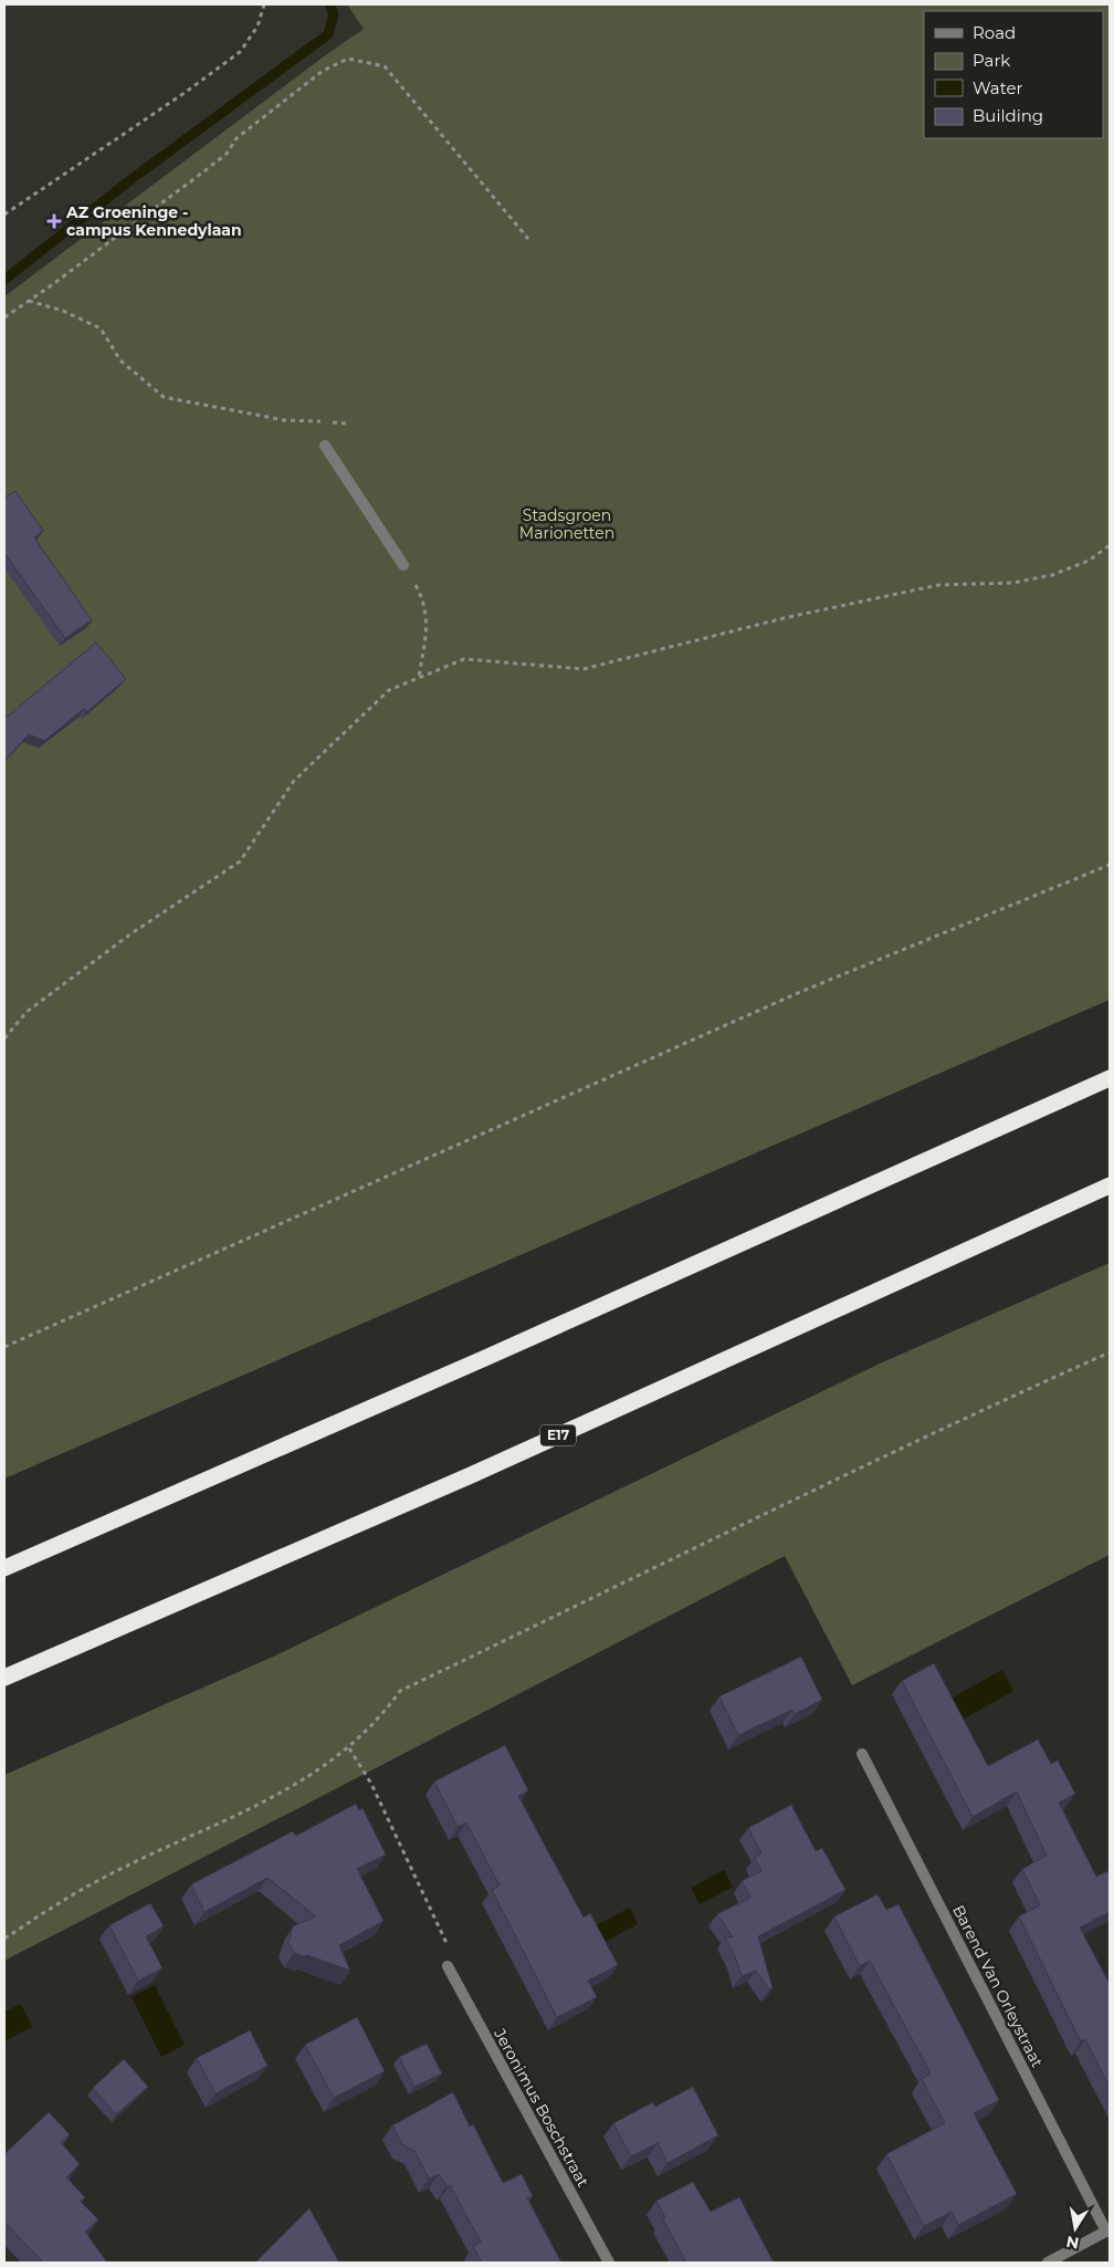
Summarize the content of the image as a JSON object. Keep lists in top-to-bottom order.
{
  "streets": {
    "highway": ["E17"],
    "street": ["Barend Van Orleystraat", "Jeronimus Boschstraat"]
  },
  "parks": ["Stadsgroen Marionetten"],
  "places": {
    "health": ["AZ Groeninge - campus Kennedylaan"]
  },
  "legend": [
    "Road",
    "Park",
    "Water",
    "Building"
  ],
  "north": "bottom"
}
